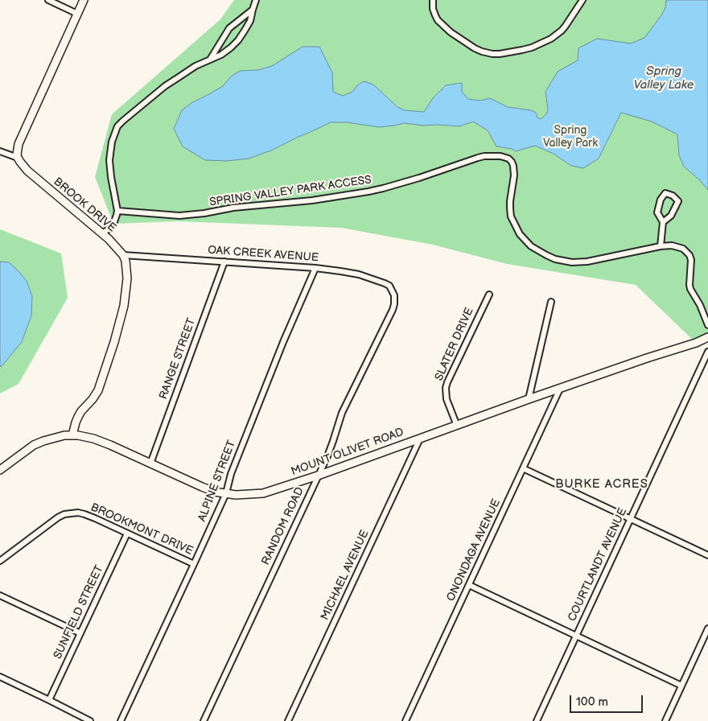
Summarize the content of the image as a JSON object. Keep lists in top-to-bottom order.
{
  "streets": {
    "street": [
      "SPRING VALLEY PARK ACCESS",
      "BROOK DRIVE",
      "OAK CREEK AVENUE",
      "SLATER DRIVE",
      "RANGE STREET",
      "MOUNT OLIVET ROAD",
      "ALPINE STREET",
      "RANDOM ROAD",
      "BROOKMONT DRIVE",
      "ONONDAGA AVENUE",
      "COURTLANDT AVENUE",
      "MICHAEL AVENUE",
      "SUNFIELD STREET"
    ]
  },
  "crossings": [
    ["BROOK DRIVE", "OAK CREEK AVENUE"],
    ["OAK CREEK AVENUE", "RANGE STREET"],
    ["OAK CREEK AVENUE", "ALPINE STREET"],
    ["OAK CREEK AVENUE", "RANDOM ROAD"],
    ["SLATER DRIVE", "MOUNT OLIVET ROAD"],
    ["RANGE STREET", "MOUNT OLIVET ROAD"],
    ["MOUNT OLIVET ROAD", "ALPINE STREET"],
    ["MOUNT OLIVET ROAD", "RANDOM ROAD"],
    ["MOUNT OLIVET ROAD", "ONONDAGA AVENUE"],
    ["MOUNT OLIVET ROAD", "MICHAEL AVENUE"],
    ["ALPINE STREET", "BROOKMONT DRIVE"],
    ["BROOKMONT DRIVE", "SUNFIELD STREET"]
  ],
  "districts": ["BURKE ACRES"],
  "water": ["Spring Valley Lake"],
  "parks": ["Spring Valley Park"],
  "scale_bar": "100 m"
}
